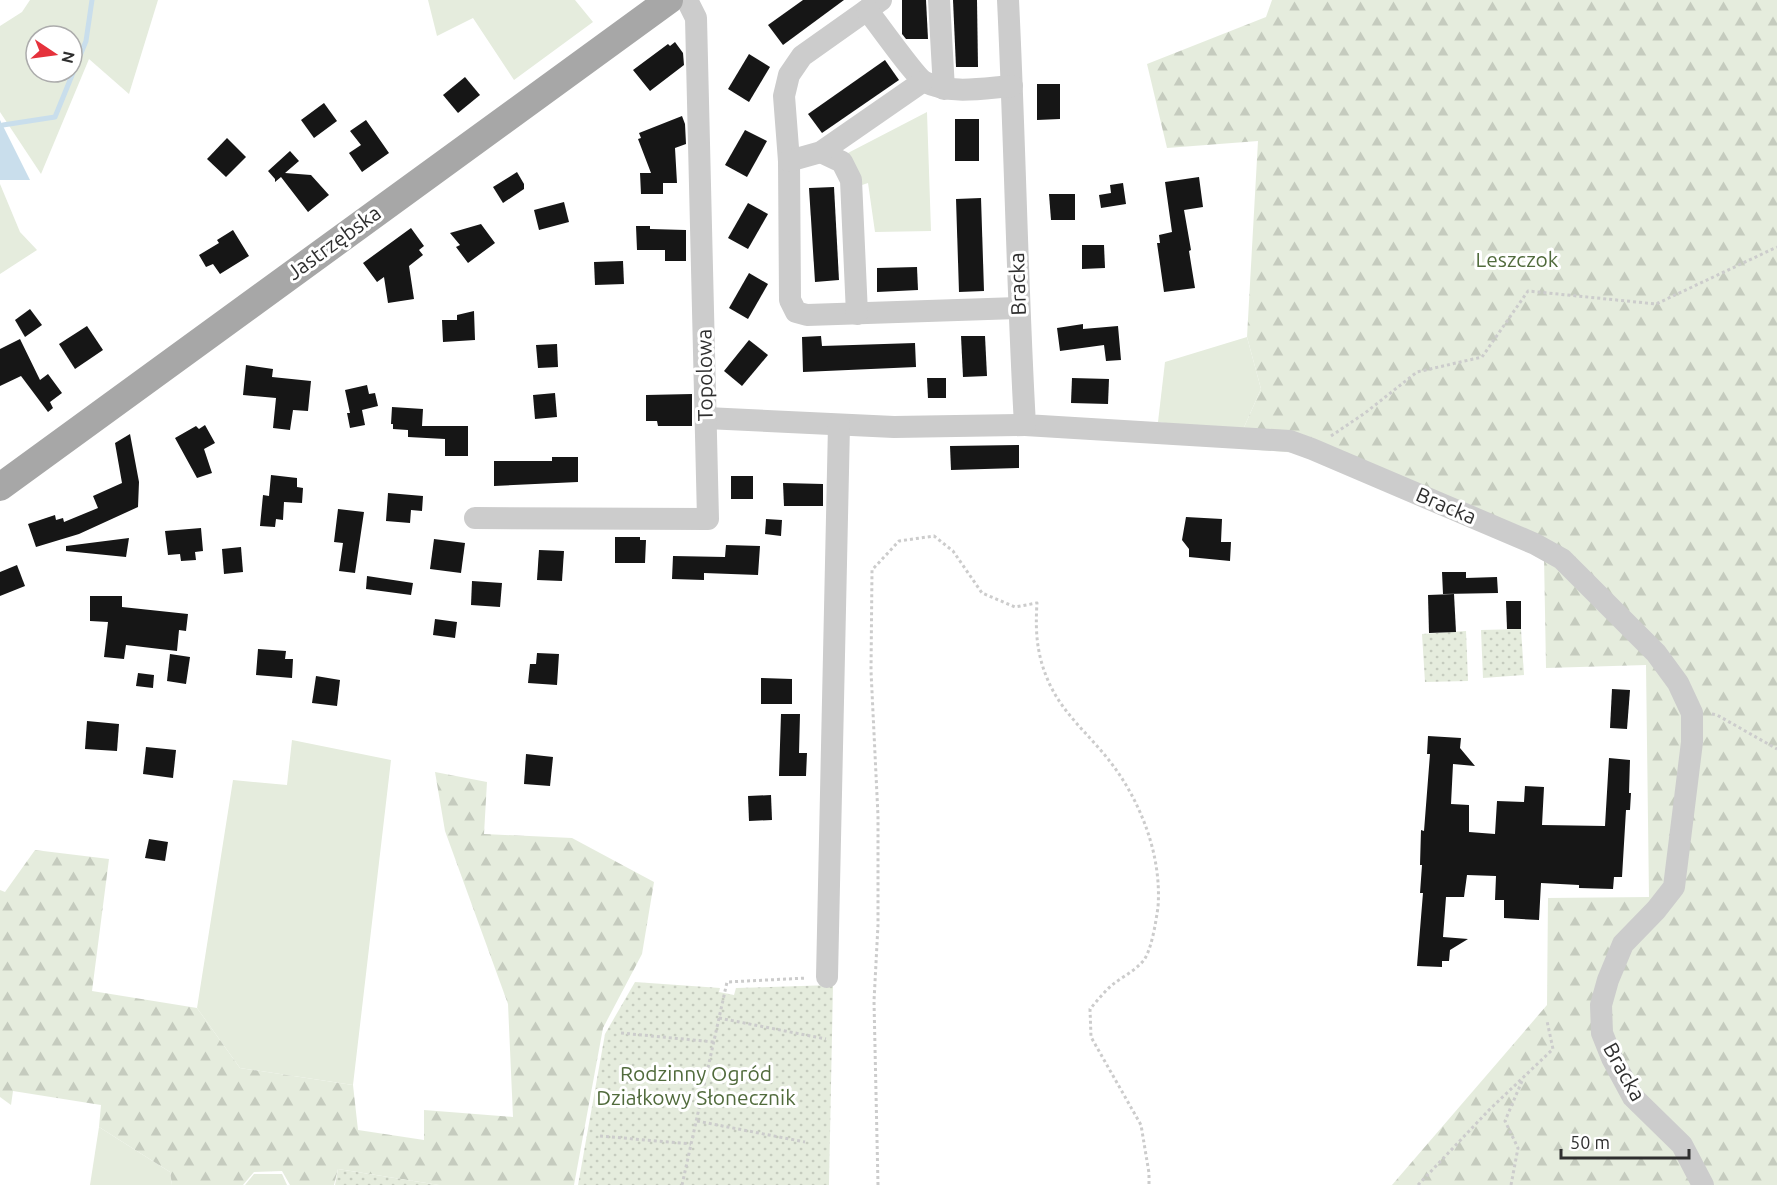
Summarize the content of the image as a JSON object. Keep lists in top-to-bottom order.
{
  "streets": {
    "main road": ["Jastrzębska"],
    "street": ["Bracka", "Topolowa"]
  },
  "parks": ["Leszczok", "Rodzinny Ogród Działkowy Słonecznik"],
  "scale_bar": "50 m",
  "north": "right"
}
